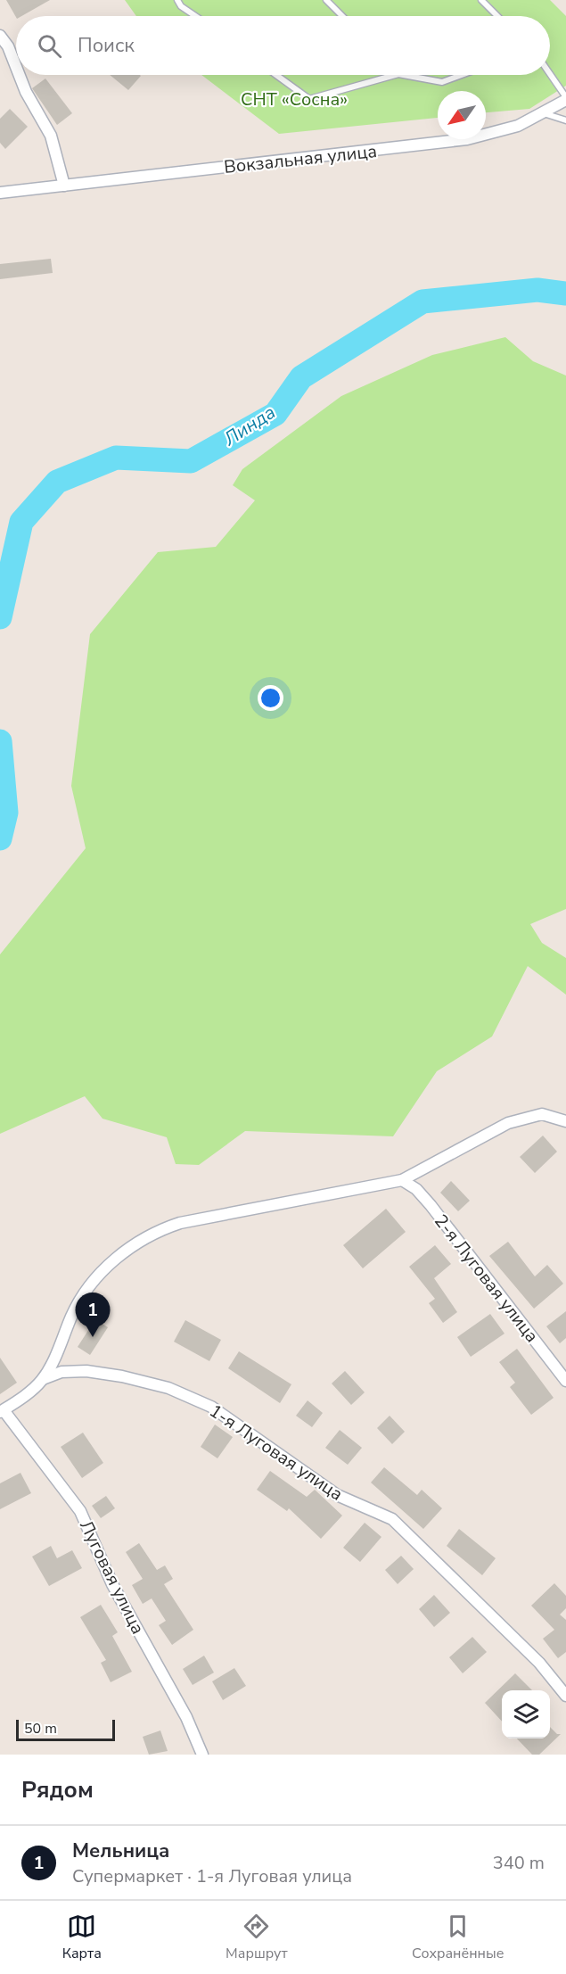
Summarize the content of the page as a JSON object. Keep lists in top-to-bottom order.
{
  "streets": {
    "street": [
      "Вокзальная улица",
      "2-я Луговая улица",
      "1-я Луговая улица",
      "Луговая улица"
    ]
  },
  "water": ["Линда"],
  "parks": ["СНТ «Сосна»"],
  "scale_bar": "50 m",
  "north": "bottom left",
  "page": {
    "search": "Поиск",
    "pins": "1",
    "scale": "50 m",
    "heading": "Рядом",
    "list": [
      {
        "mark": "1",
        "name": "Мельница",
        "note": "Супермаркет · 1-я Луговая улица",
        "value": "340 m"
      }
    ],
    "nav": ["Карта", "Маршрут", "Сохранённые"]
  }
}
